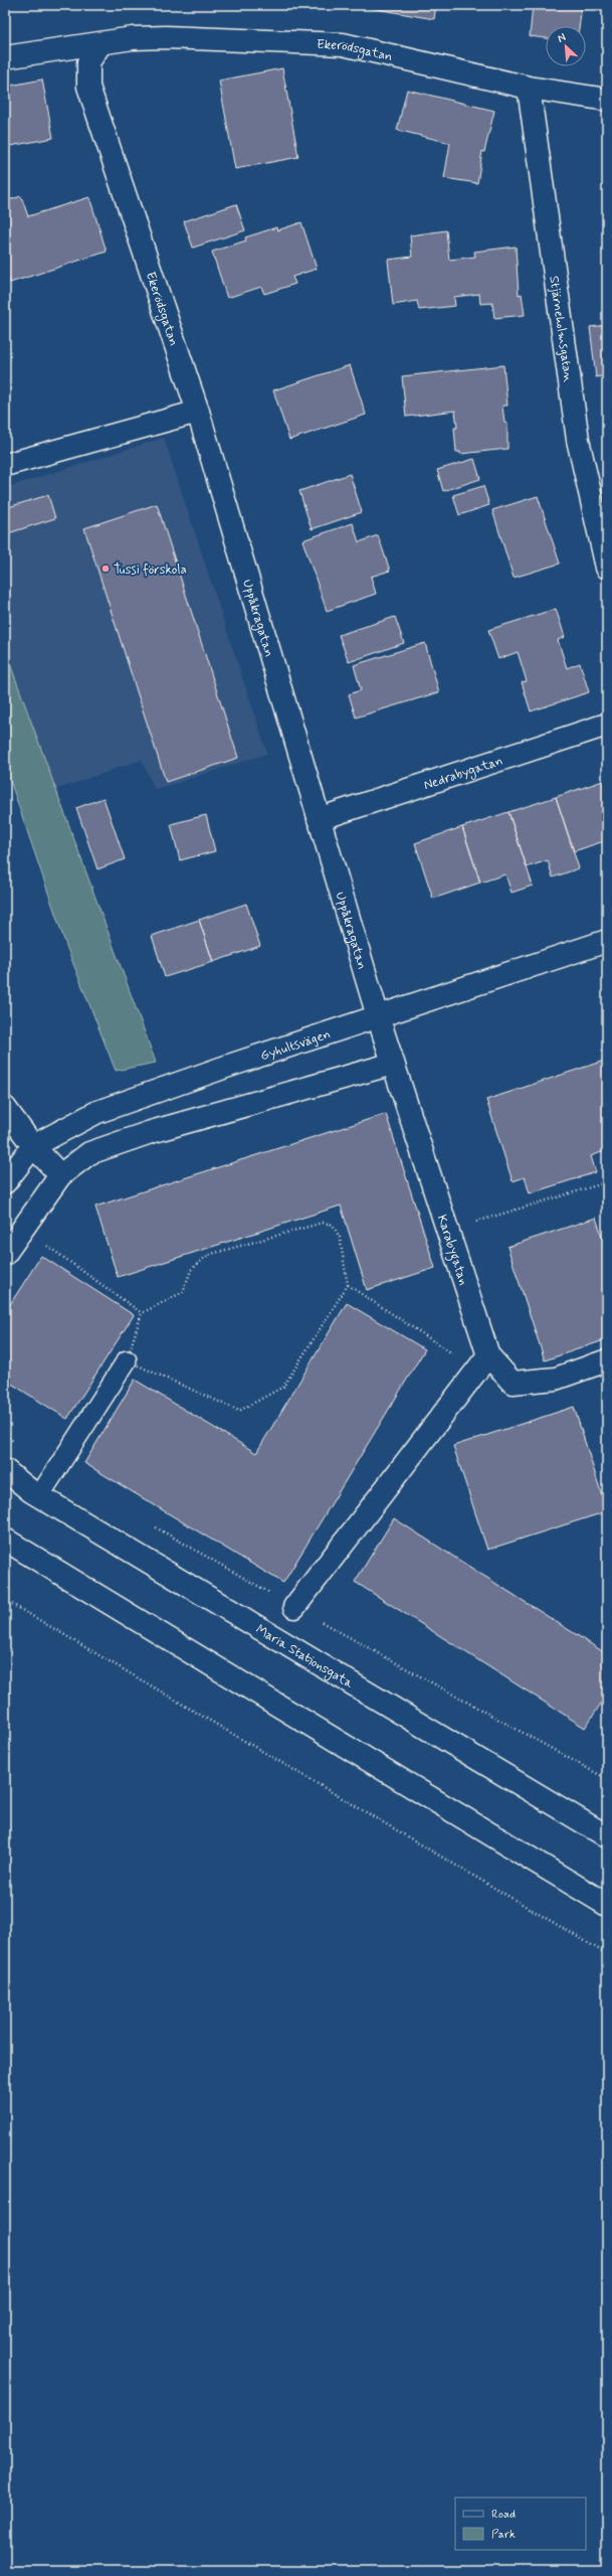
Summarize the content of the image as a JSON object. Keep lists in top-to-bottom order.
{
  "streets": {
    "street": [
      "Ekerödsgatan",
      "Stjärneholmsgatan",
      "Uppåkragatan",
      "Nedrabygatan",
      "Gyhultsvägen",
      "Karabygatan",
      "Maria Stationsgata"
    ]
  },
  "crossings": [
    ["Ekerödsgatan", "Stjärneholmsgatan"],
    ["Ekerödsgatan", "Uppåkragatan"],
    ["Uppåkragatan", "Nedrabygatan"],
    ["Uppåkragatan", "Gyhultsvägen"],
    ["Uppåkragatan", "Karabygatan"],
    ["Gyhultsvägen", "Karabygatan"]
  ],
  "places": ["Tussi förskola"],
  "legend": ["Road", "Park"],
  "north": "top left"
}
